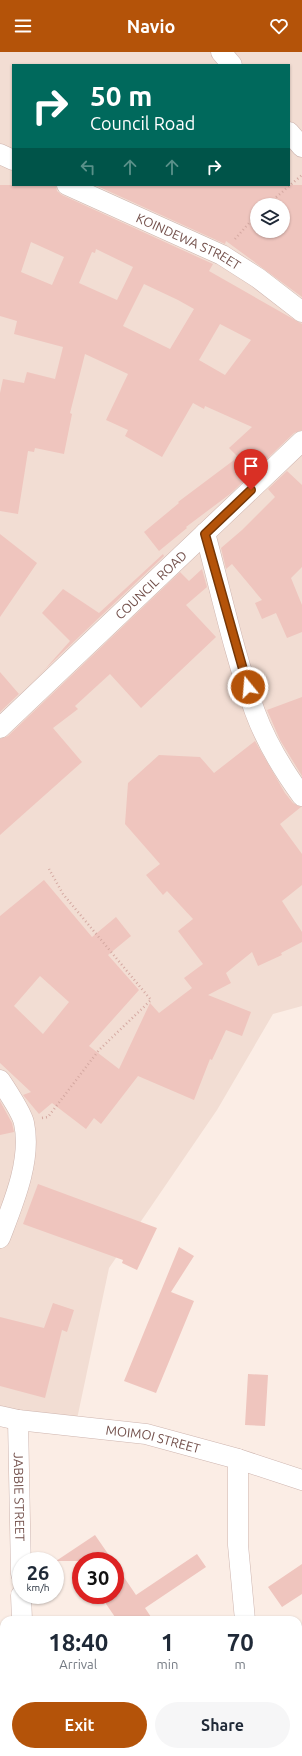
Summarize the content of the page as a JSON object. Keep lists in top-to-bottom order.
{
  "streets": {
    "street": [
      "KOINDEWA STREET",
      "COUNCIL ROAD",
      "MOIMOI STREET",
      "JABBIE STREET"
    ]
  },
  "crossings": [
    ["MOIMOI STREET", "JABBIE STREET"]
  ],
  "page": {
    "header": "Navio",
    "turn": ["50 m", "Council Road"],
    "speed": "26 km/h",
    "limit": "30",
    "eta": [
      "18:40",
      "Arrival",
      "1",
      "min",
      "70",
      "m"
    ],
    "buttons": ["Exit", "Share"]
  }
}
